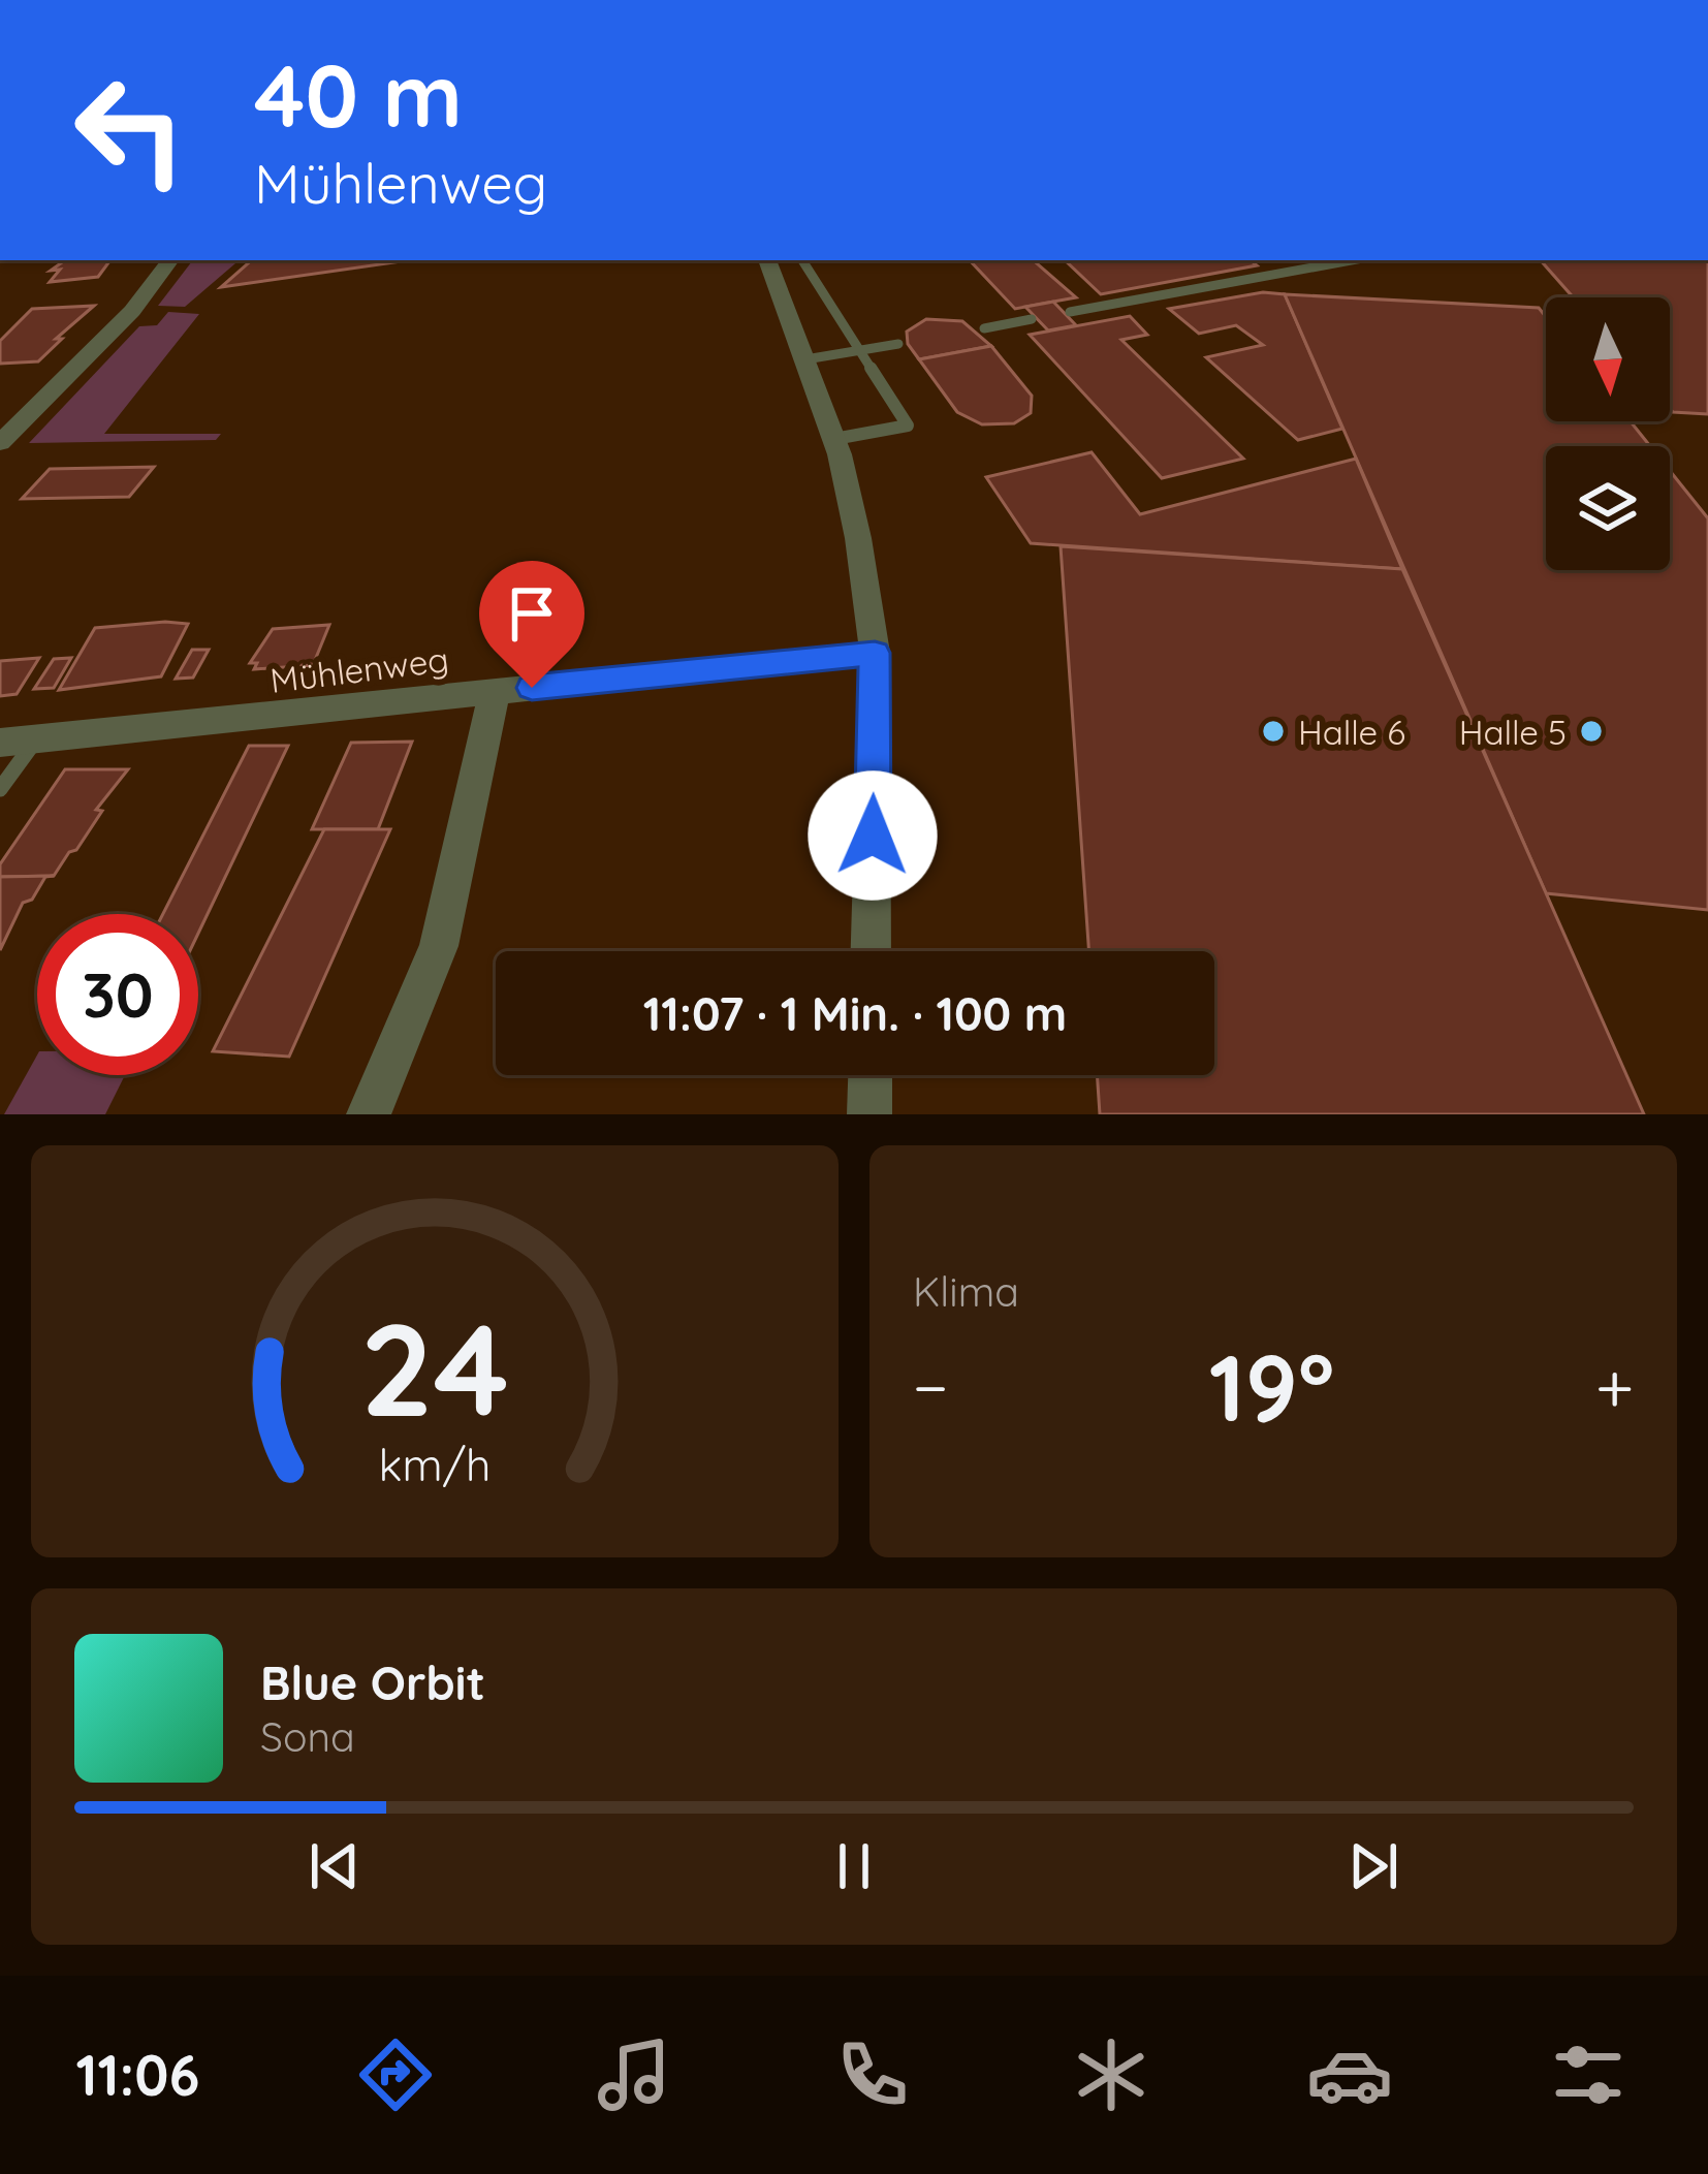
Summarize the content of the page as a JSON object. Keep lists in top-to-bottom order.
{
  "streets": {
    "street": ["Mühlenweg"]
  },
  "places": ["Halle 6", "Halle 5"],
  "north": "bottom",
  "page": {
    "turn": ["40 m", "Mühlenweg"],
    "limit": "30",
    "trip": "11:07 · 1 Min. · 100 m",
    "tile": "Klima",
    "heat": ["−", "19°", "+"],
    "song": ["Blue Orbit", "Sona"],
    "tabs": "11:06",
    "gauge": ["24", "km/h"]
  }
}
